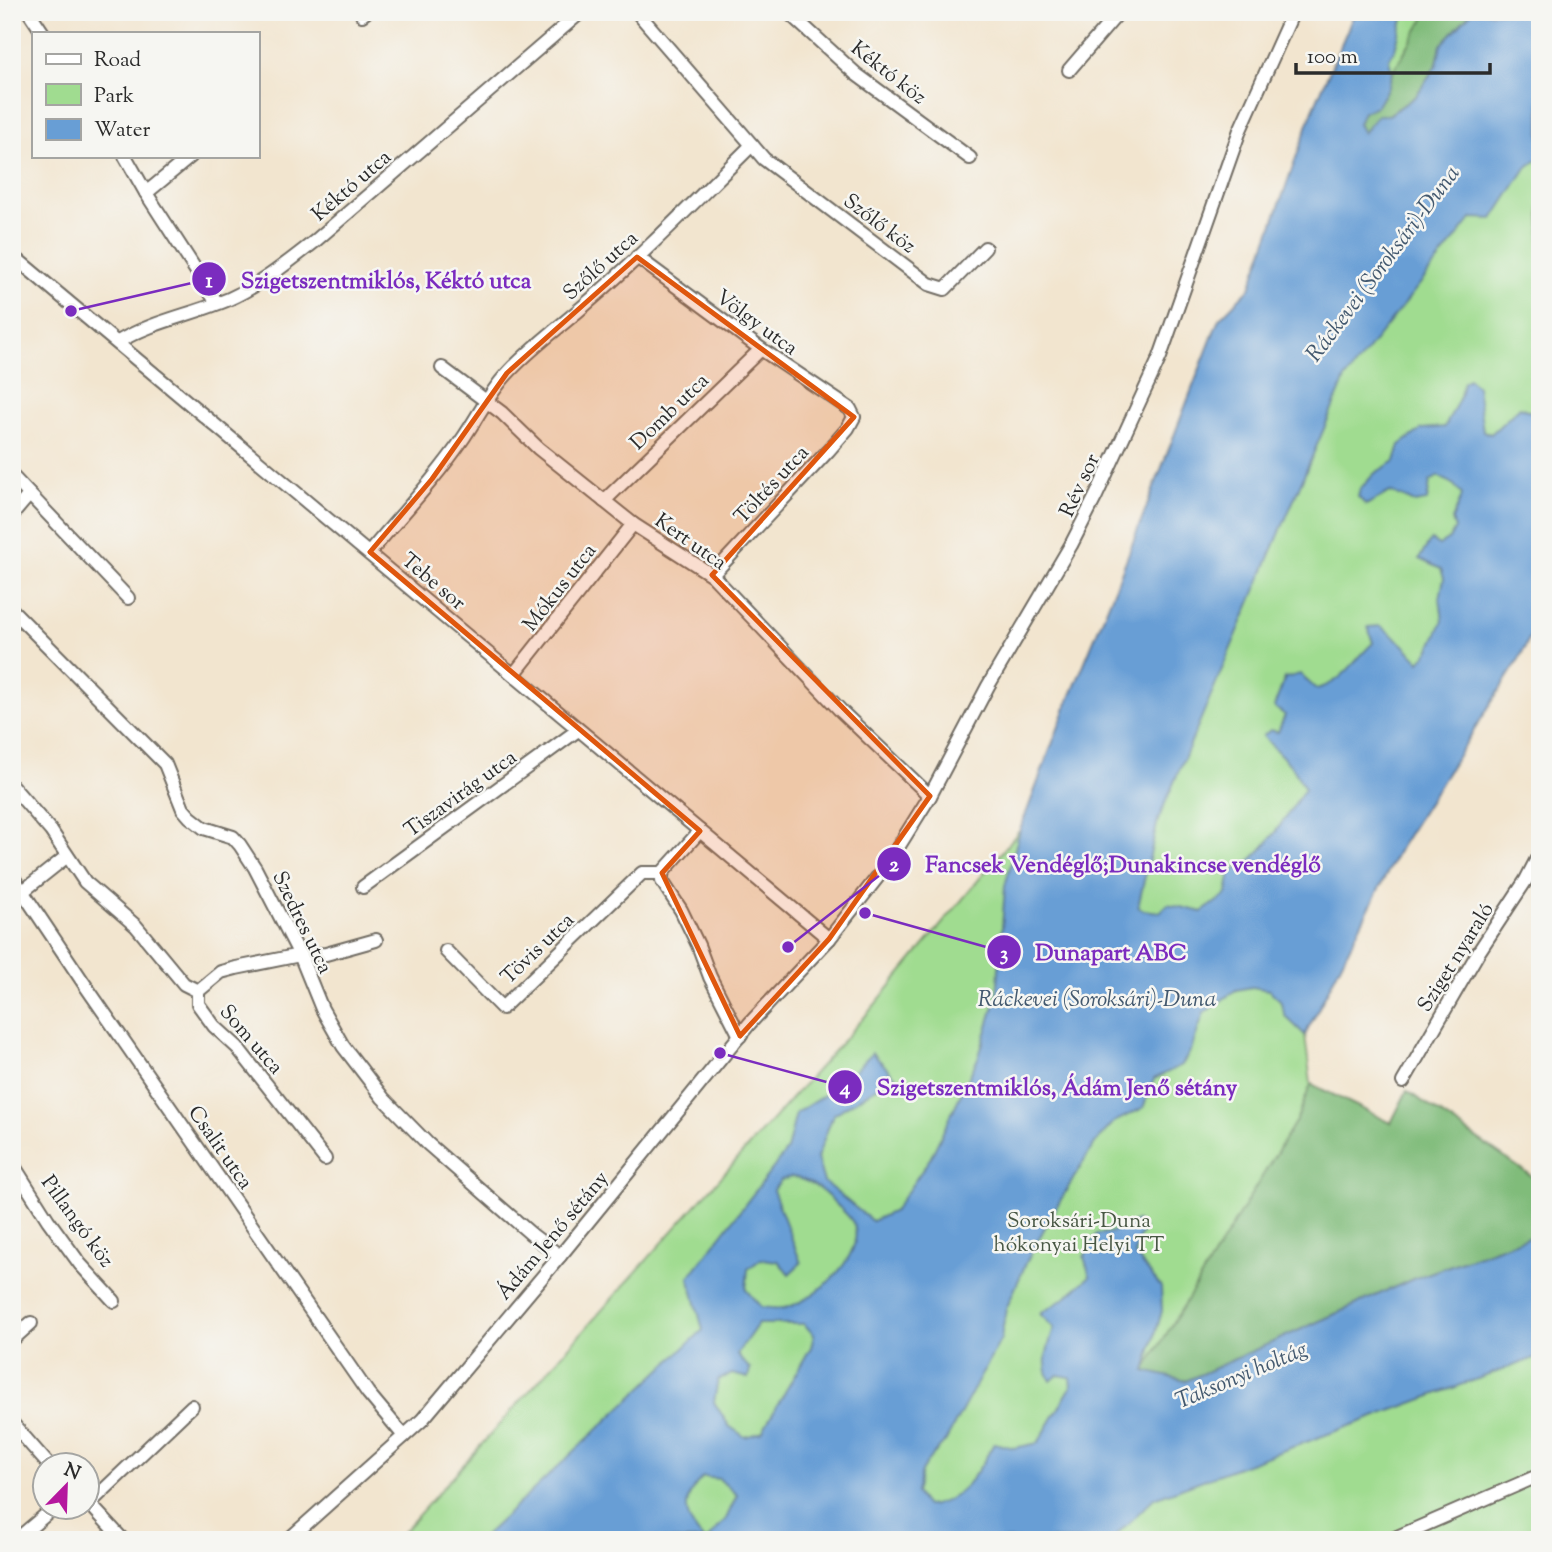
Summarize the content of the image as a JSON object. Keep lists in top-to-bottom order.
{
  "streets": {
    "street": [
      "Kéktó köz",
      "Kéktó utca",
      "Szőlő köz",
      "Szőlő utca",
      "Völgy utca",
      "Domb utca",
      "Töltés utca",
      "Rév sor",
      "Kert utca",
      "Tebe sor",
      "Mókus utca",
      "Tiszavirág utca",
      "Szedres utca",
      "Tövis utca",
      "Sziget nyaraló",
      "Som utca",
      "Csalit utca",
      "Pillangó köz",
      "Ádám Jenő sétány"
    ]
  },
  "crossings": [
    ["Kéktó utca", "Tebe sor"],
    ["Szőlő köz", "Szőlő utca"],
    ["Szőlő utca", "Völgy utca"],
    ["Szőlő utca", "Kert utca"],
    ["Szőlő utca", "Tebe sor"],
    ["Völgy utca", "Domb utca"],
    ["Völgy utca", "Töltés utca"],
    ["Domb utca", "Kert utca"],
    ["Töltés utca", "Kert utca"],
    ["Rév sor", "Kert utca"],
    ["Rév sor", "Tebe sor"],
    ["Rév sor", "Ádám Jenő sétány"],
    ["Kert utca", "Mókus utca"],
    ["Tebe sor", "Mókus utca"],
    ["Tebe sor", "Tiszavirág utca"],
    ["Tebe sor", "Tövis utca"],
    ["Tebe sor", "Ádám Jenő sétány"],
    ["Szedres utca", "Ádám Jenő sétány"],
    ["Csalit utca", "Ádám Jenő sétány"]
  ],
  "water": ["Ráckevei (Soroksári)-Duna", "Taksonyi holtág"],
  "parks": ["Soroksári-Duna hókonyai Helyi TT"],
  "places": [
    "Szigetszentmiklós, Kéktó utca",
    "Dunapart ABC",
    "Fancsek Vendéglő;Dunakincse vendéglő",
    "Szigetszentmiklós, Ádám Jenő sétány"
  ],
  "legend": ["Road", "Park", "Water"],
  "scale_bar": "100 m",
  "north": "top right"
}
